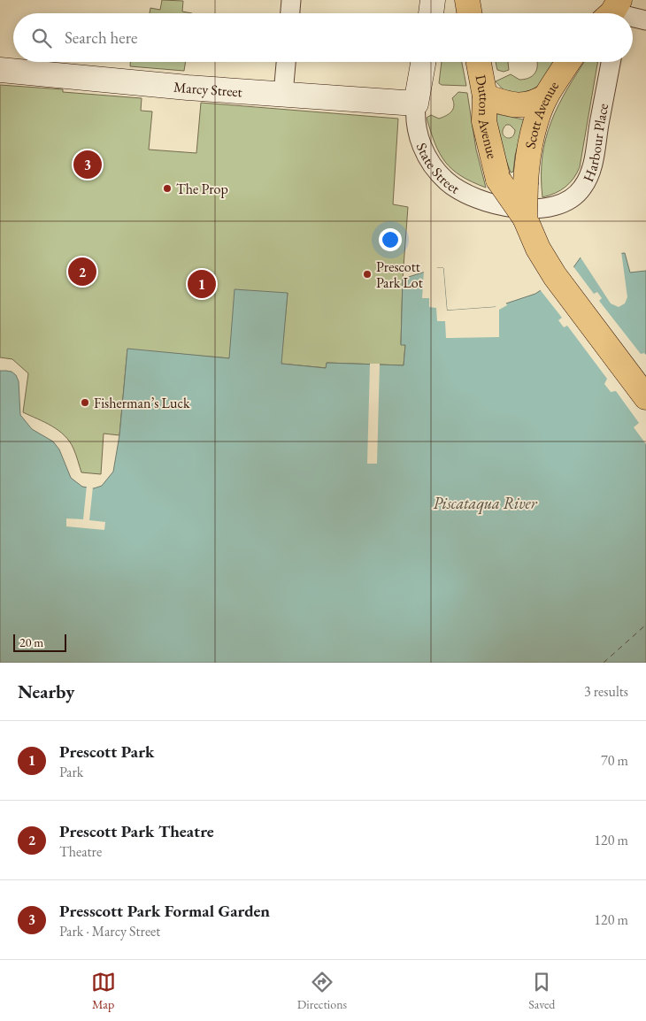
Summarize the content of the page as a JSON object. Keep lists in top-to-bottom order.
{
  "streets": {
    "main road": ["Scott Avenue", "Dutton Avenue"],
    "street": ["Marcy Street", "Harbour Place", "State Street"]
  },
  "crossings": [
    ["Marcy Street", "State Street"],
    ["Scott Avenue", "Dutton Avenue"],
    ["Harbour Place", "State Street"]
  ],
  "water": ["Piscataqua River"],
  "places": ["The Prop", "Prescott Park Lot", "Fisherman’s Luck"],
  "scale_bar": "20 m",
  "page": {
    "search": "Search here",
    "pins": ["3", "2", "1"],
    "scale": "20 m",
    "heading": ["Nearby", "3 results"],
    "list": [
      {
        "mark": "1",
        "name": "Prescott Park",
        "note": "Park",
        "value": "70 m"
      },
      {
        "mark": "2",
        "name": "Prescott Park Theatre",
        "note": "Theatre",
        "value": "120 m"
      },
      {
        "mark": "3",
        "name": "Presscott Park Formal Garden",
        "note": "Park · Marcy Street",
        "value": "120 m"
      }
    ],
    "nav": ["Map", "Directions", "Saved"]
  }
}
